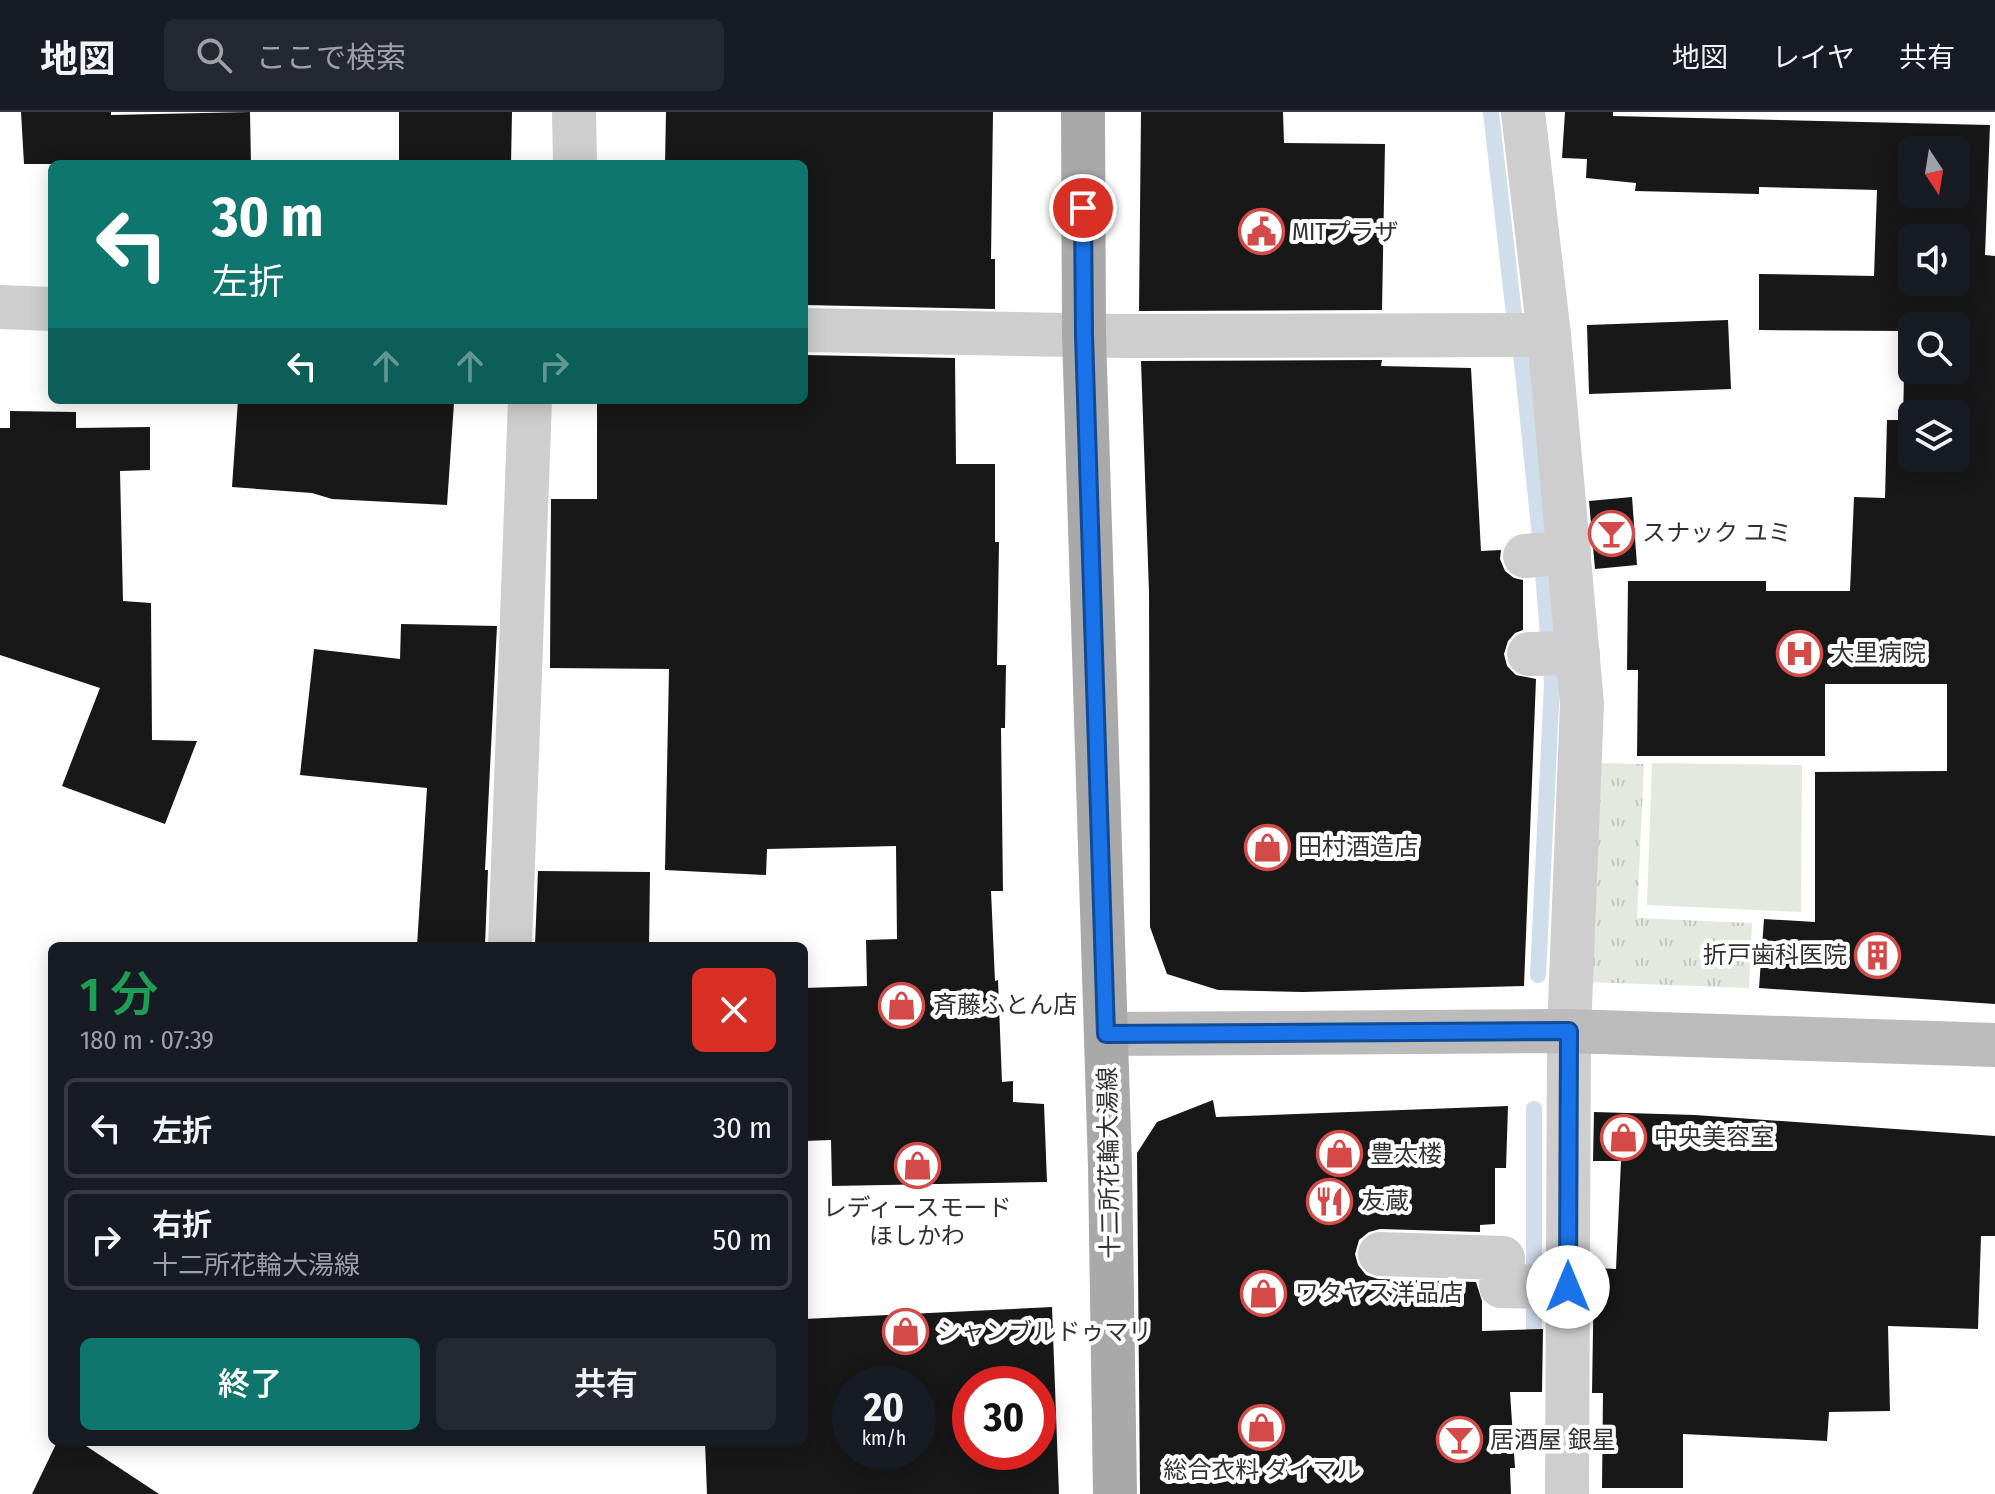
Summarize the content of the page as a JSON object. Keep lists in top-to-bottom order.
{
  "streets": {
    "main road": ["十二所花輪大湯線"]
  },
  "places": {
    "public building": ["MITプラザ"],
    "bar": ["スナック ユミ", "居酒屋 銀星"],
    "hospital": ["大里病院"],
    "shop": [
      "田村酒造店",
      "斉藤ふとん店",
      "中央美容室",
      "豊太楼",
      "レディースモード ほしかわ",
      "ワタヤス洋品店",
      "シャンブルドゥマリ",
      "総合衣料 ダイマル"
    ],
    "building": ["折戸歯科医院"],
    "restaurant": ["友蔵"]
  },
  "north": "bottom",
  "page": {
    "header": "地図",
    "search": "ここで検索",
    "nav": ["地図", "レイヤ", "共有"],
    "turn": ["30 m", "左折"],
    "heading": ["1 分", "180 m · 07:39"],
    "list": [
      {
        "name": "左折",
        "value": "30 m"
      },
      {
        "name": "右折",
        "note": "十二所花輪大湯線",
        "value": "50 m"
      }
    ],
    "buttons": ["終了", "共有"],
    "speed": "20 km/h",
    "limit": "30"
  }
}
